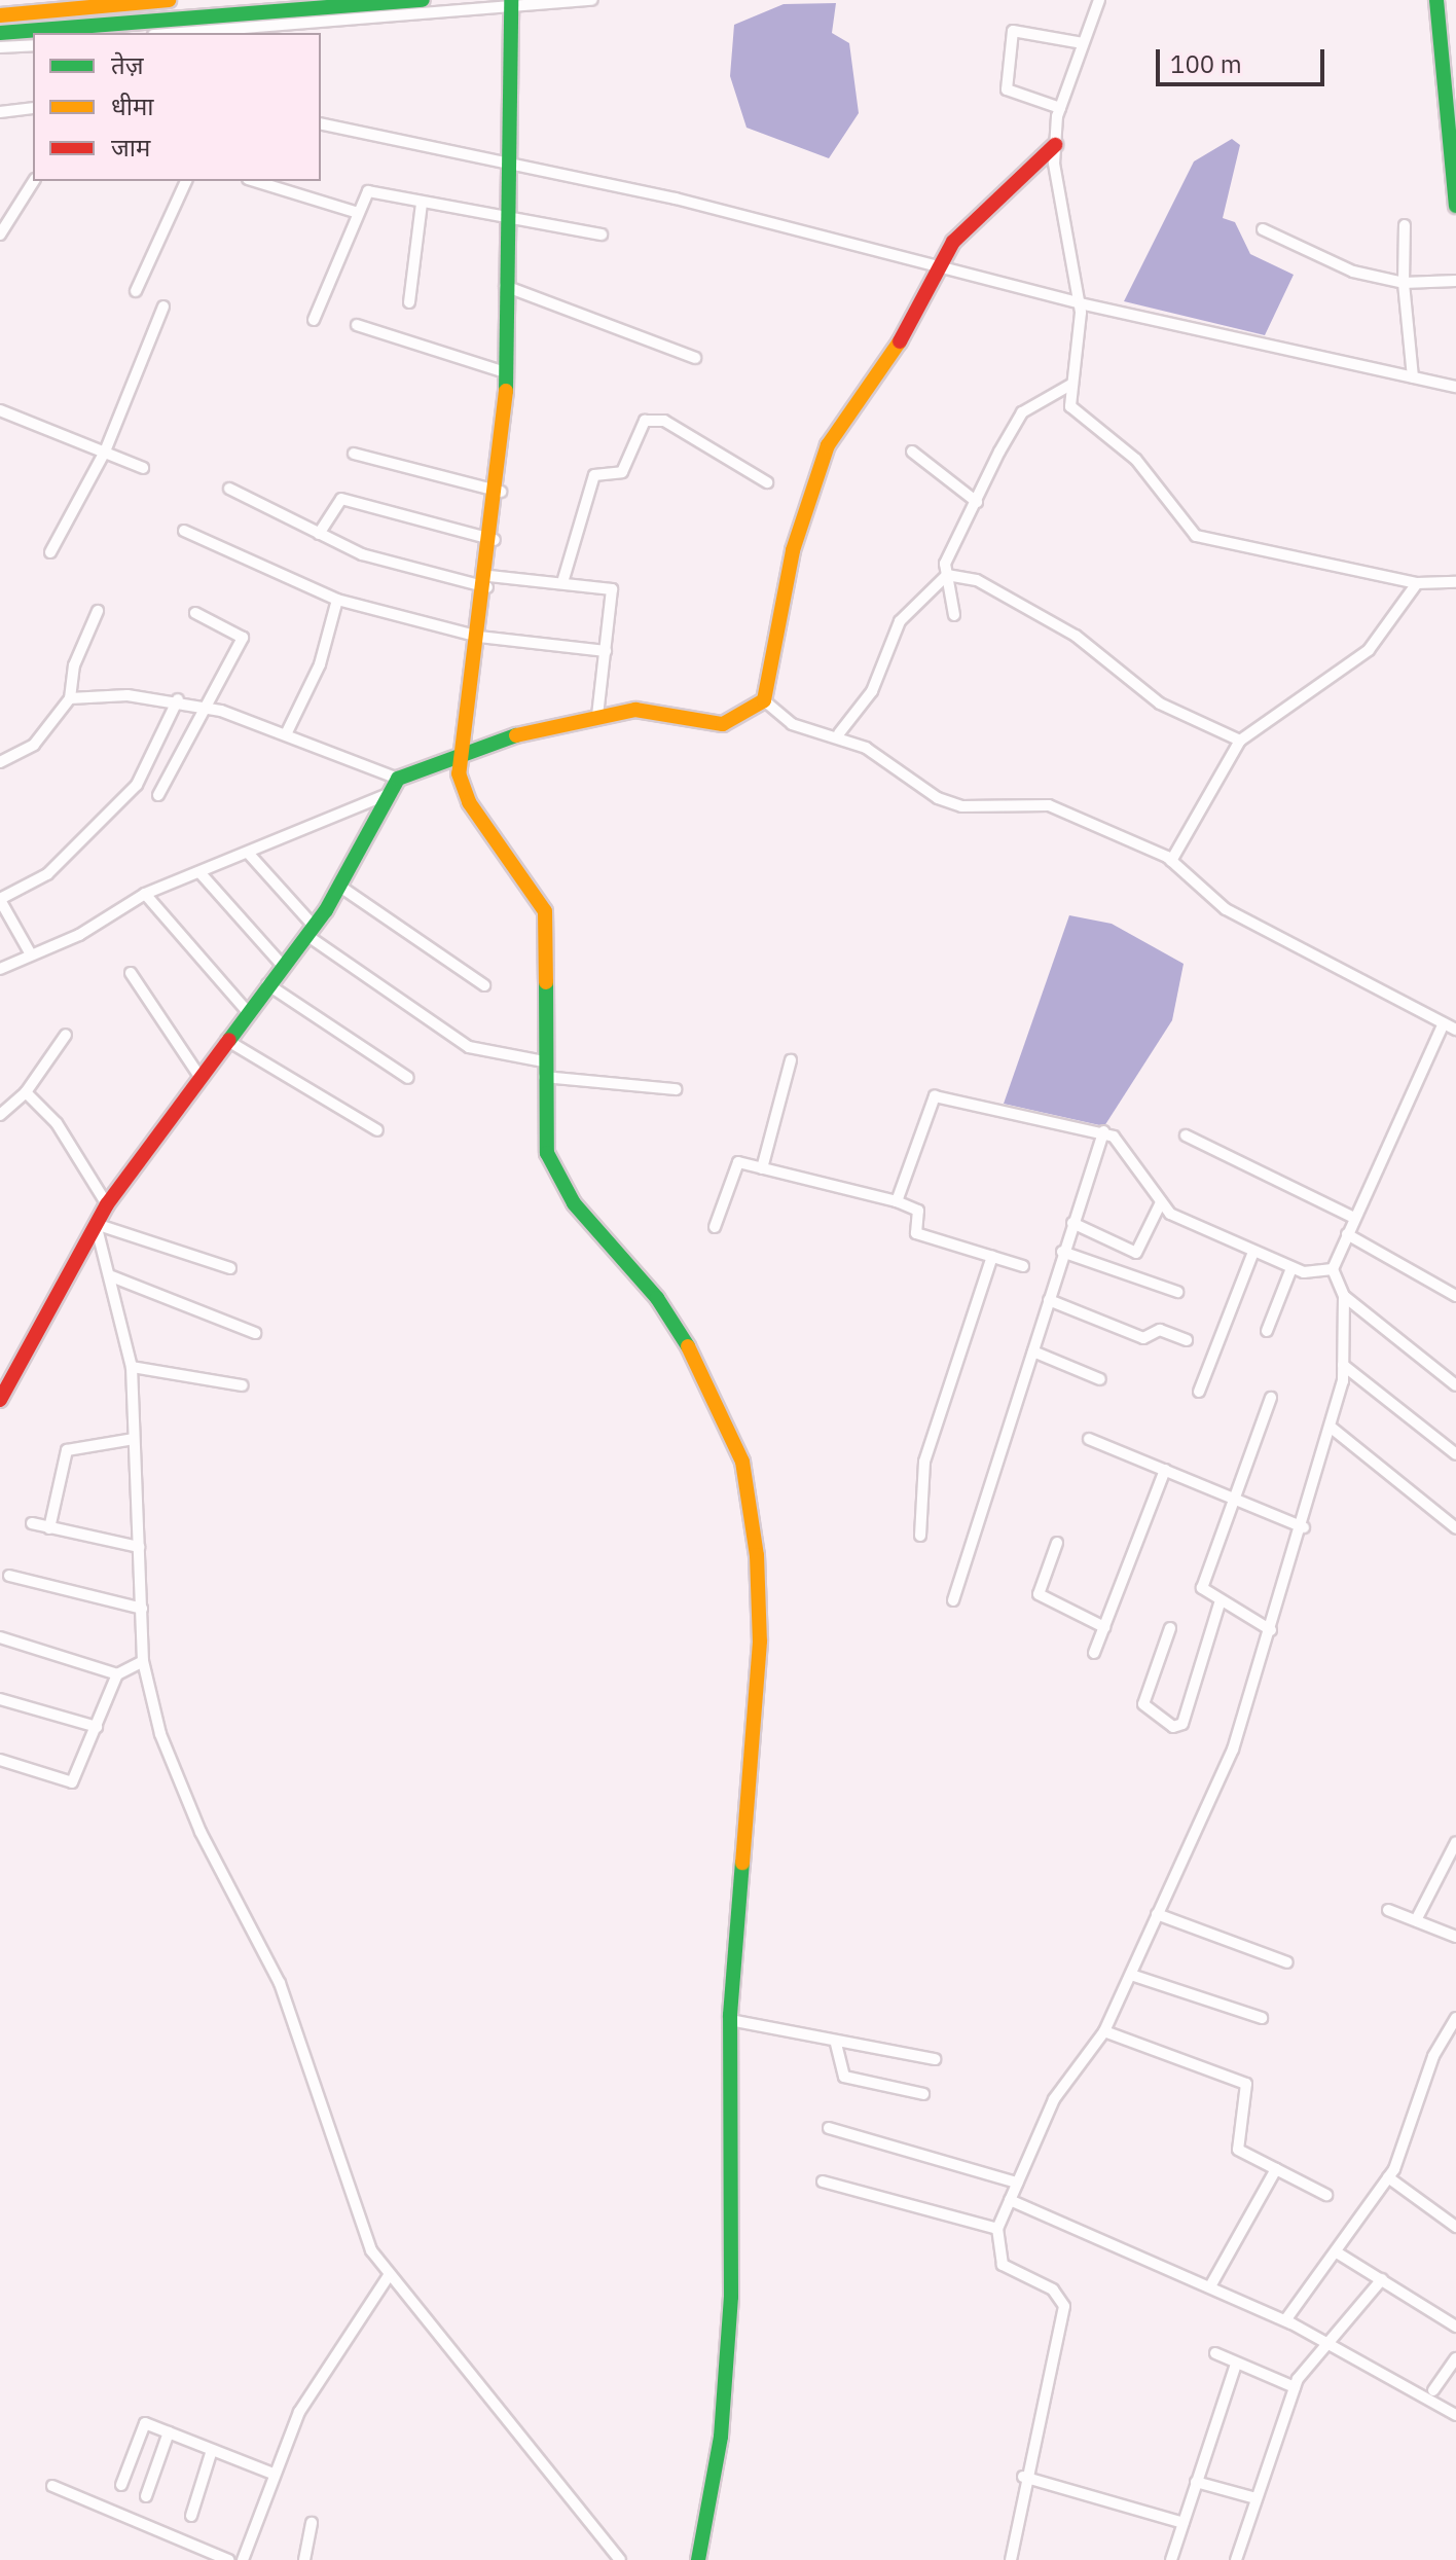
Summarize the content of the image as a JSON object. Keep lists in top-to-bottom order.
{
  "legend": ["तेज़", "धीमा", "जाम"],
  "scale_bar": "100 m"
}
